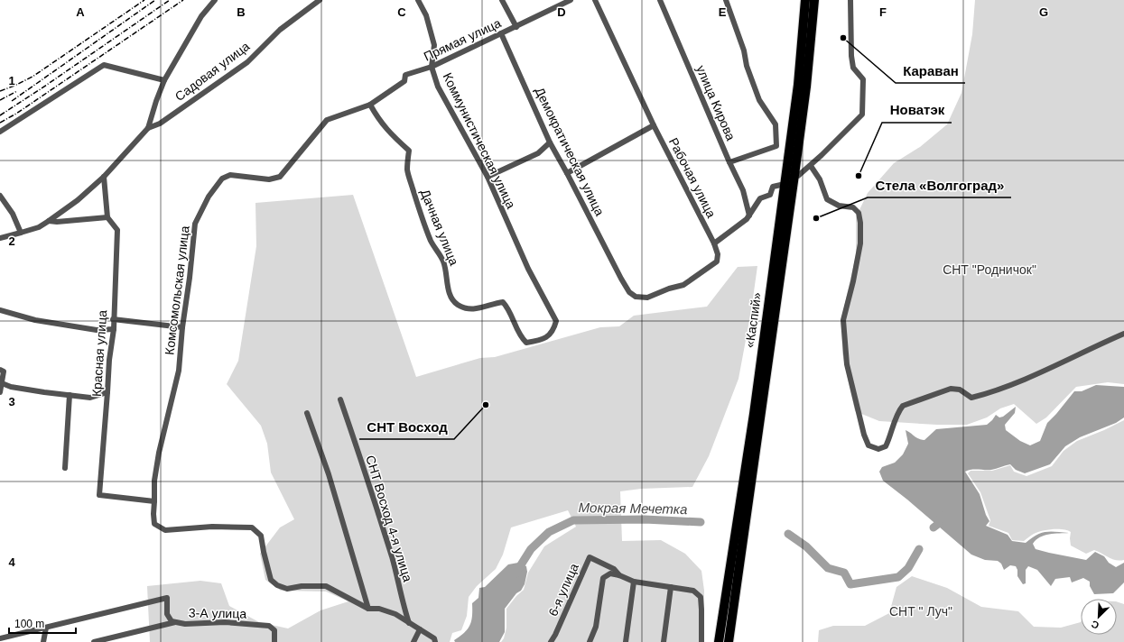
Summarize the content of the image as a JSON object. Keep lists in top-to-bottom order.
{
  "streets": {
    "highway": ["«Каспий»"],
    "street": [
      "Прямая улица",
      "Садовая улица",
      "улица Кирова",
      "Коммунистическая улица",
      "Демократическая улица",
      "Рабочая улица",
      "Дачная улица",
      "Комсомольская улица",
      "Красная улица",
      "СНТ Восход 4-я улица",
      "6-я улица",
      "3-А улица"
    ]
  },
  "crossings": [
    ["Прямая улица", "Коммунистическая улица"],
    ["Прямая улица", "Демократическая улица"],
    ["Прямая улица", "Дачная улица"],
    ["Прямая улица", "Комсомольская улица"],
    ["Коммунистическая улица", "Дачная улица"],
    ["Демократическая улица", "Рабочая улица"],
    ["Дачная улица", "Комсомольская улица"],
    ["Комсомольская улица", "Красная улица"]
  ],
  "water": ["Мокрая Мечетка"],
  "parks": ["СНТ \"Родничок\"", "СНТ \" Луч\""],
  "places": [
    "Караван",
    "Новатэк",
    "Стела «Волгоград»",
    "СНТ Восход"
  ],
  "scale_bar": "100 m",
  "north": "bottom left",
  "grid": {
    "columns": [
      "A",
      "B",
      "C",
      "D",
      "E",
      "F",
      "G"
    ],
    "rows": [
      "1",
      "2",
      "3",
      "4"
    ]
  }
}
